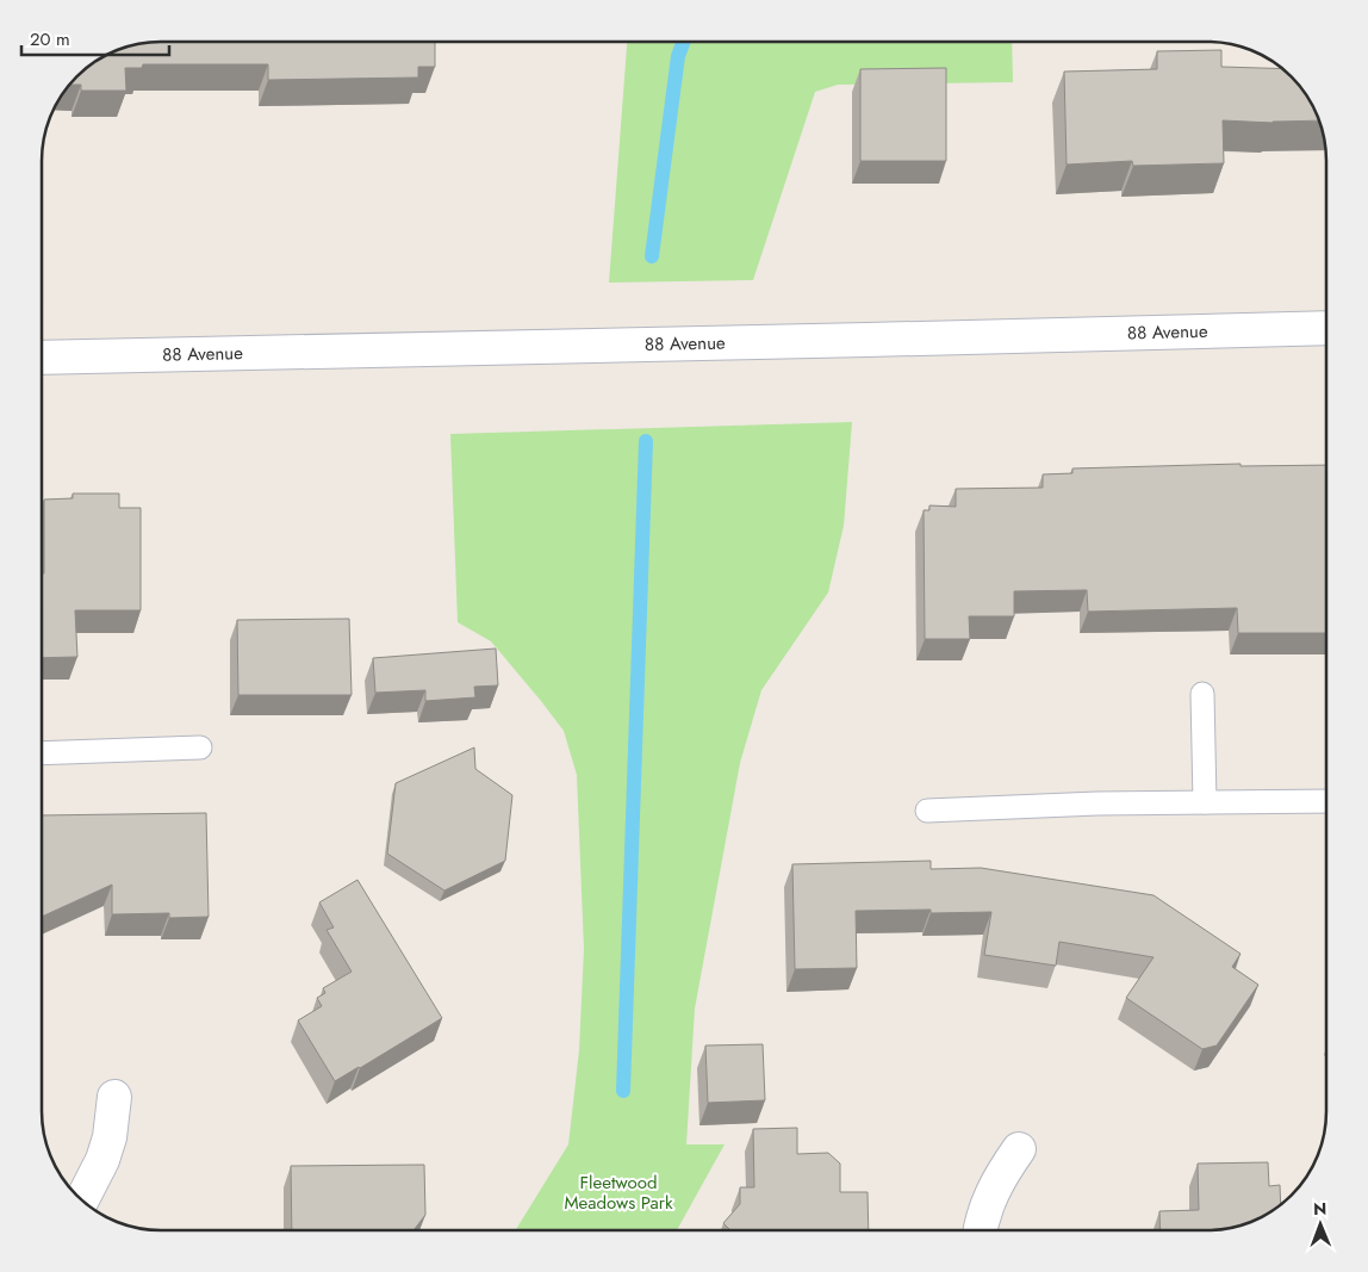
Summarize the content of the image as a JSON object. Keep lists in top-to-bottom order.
{
  "streets": {
    "main road": ["88 Avenue"]
  },
  "parks": ["Fleetwood Meadows Park"],
  "scale_bar": "20 m",
  "north": "top"
}
